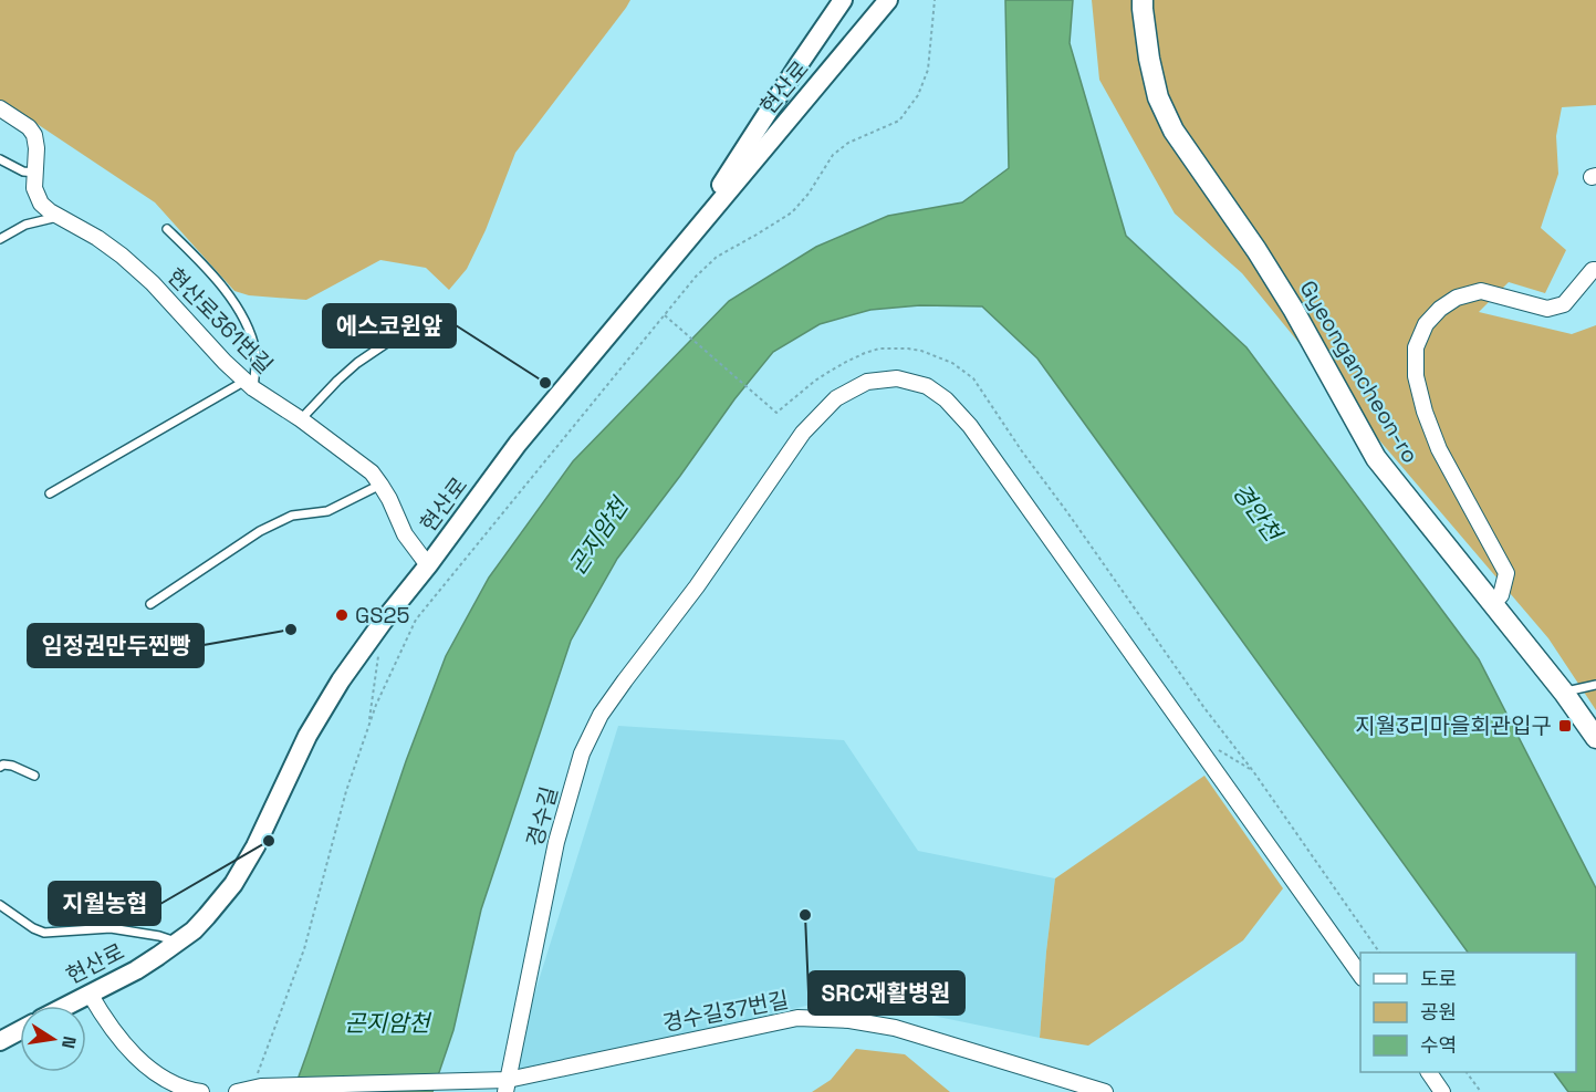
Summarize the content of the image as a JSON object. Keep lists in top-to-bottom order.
{
  "streets": {
    "main road": ["Gyeongancheon-ro"],
    "street": [
      "현산로",
      "현산로361번길",
      "경수길",
      "경수길37번길"
    ]
  },
  "crossings": [
    ["현산로", "현산로361번길"],
    ["경수길", "경수길37번길"]
  ],
  "water": ["경안천", "곤지암천"],
  "places": {
    "other": [
      "에스코윈앞",
      "GS25",
      "임정권만두찐빵",
      "지월농협",
      "SRC재활병원"
    ],
    "transit": ["지월3리마을회관입구"]
  },
  "legend": ["도로", "공원", "수역"],
  "north": "right"
}
